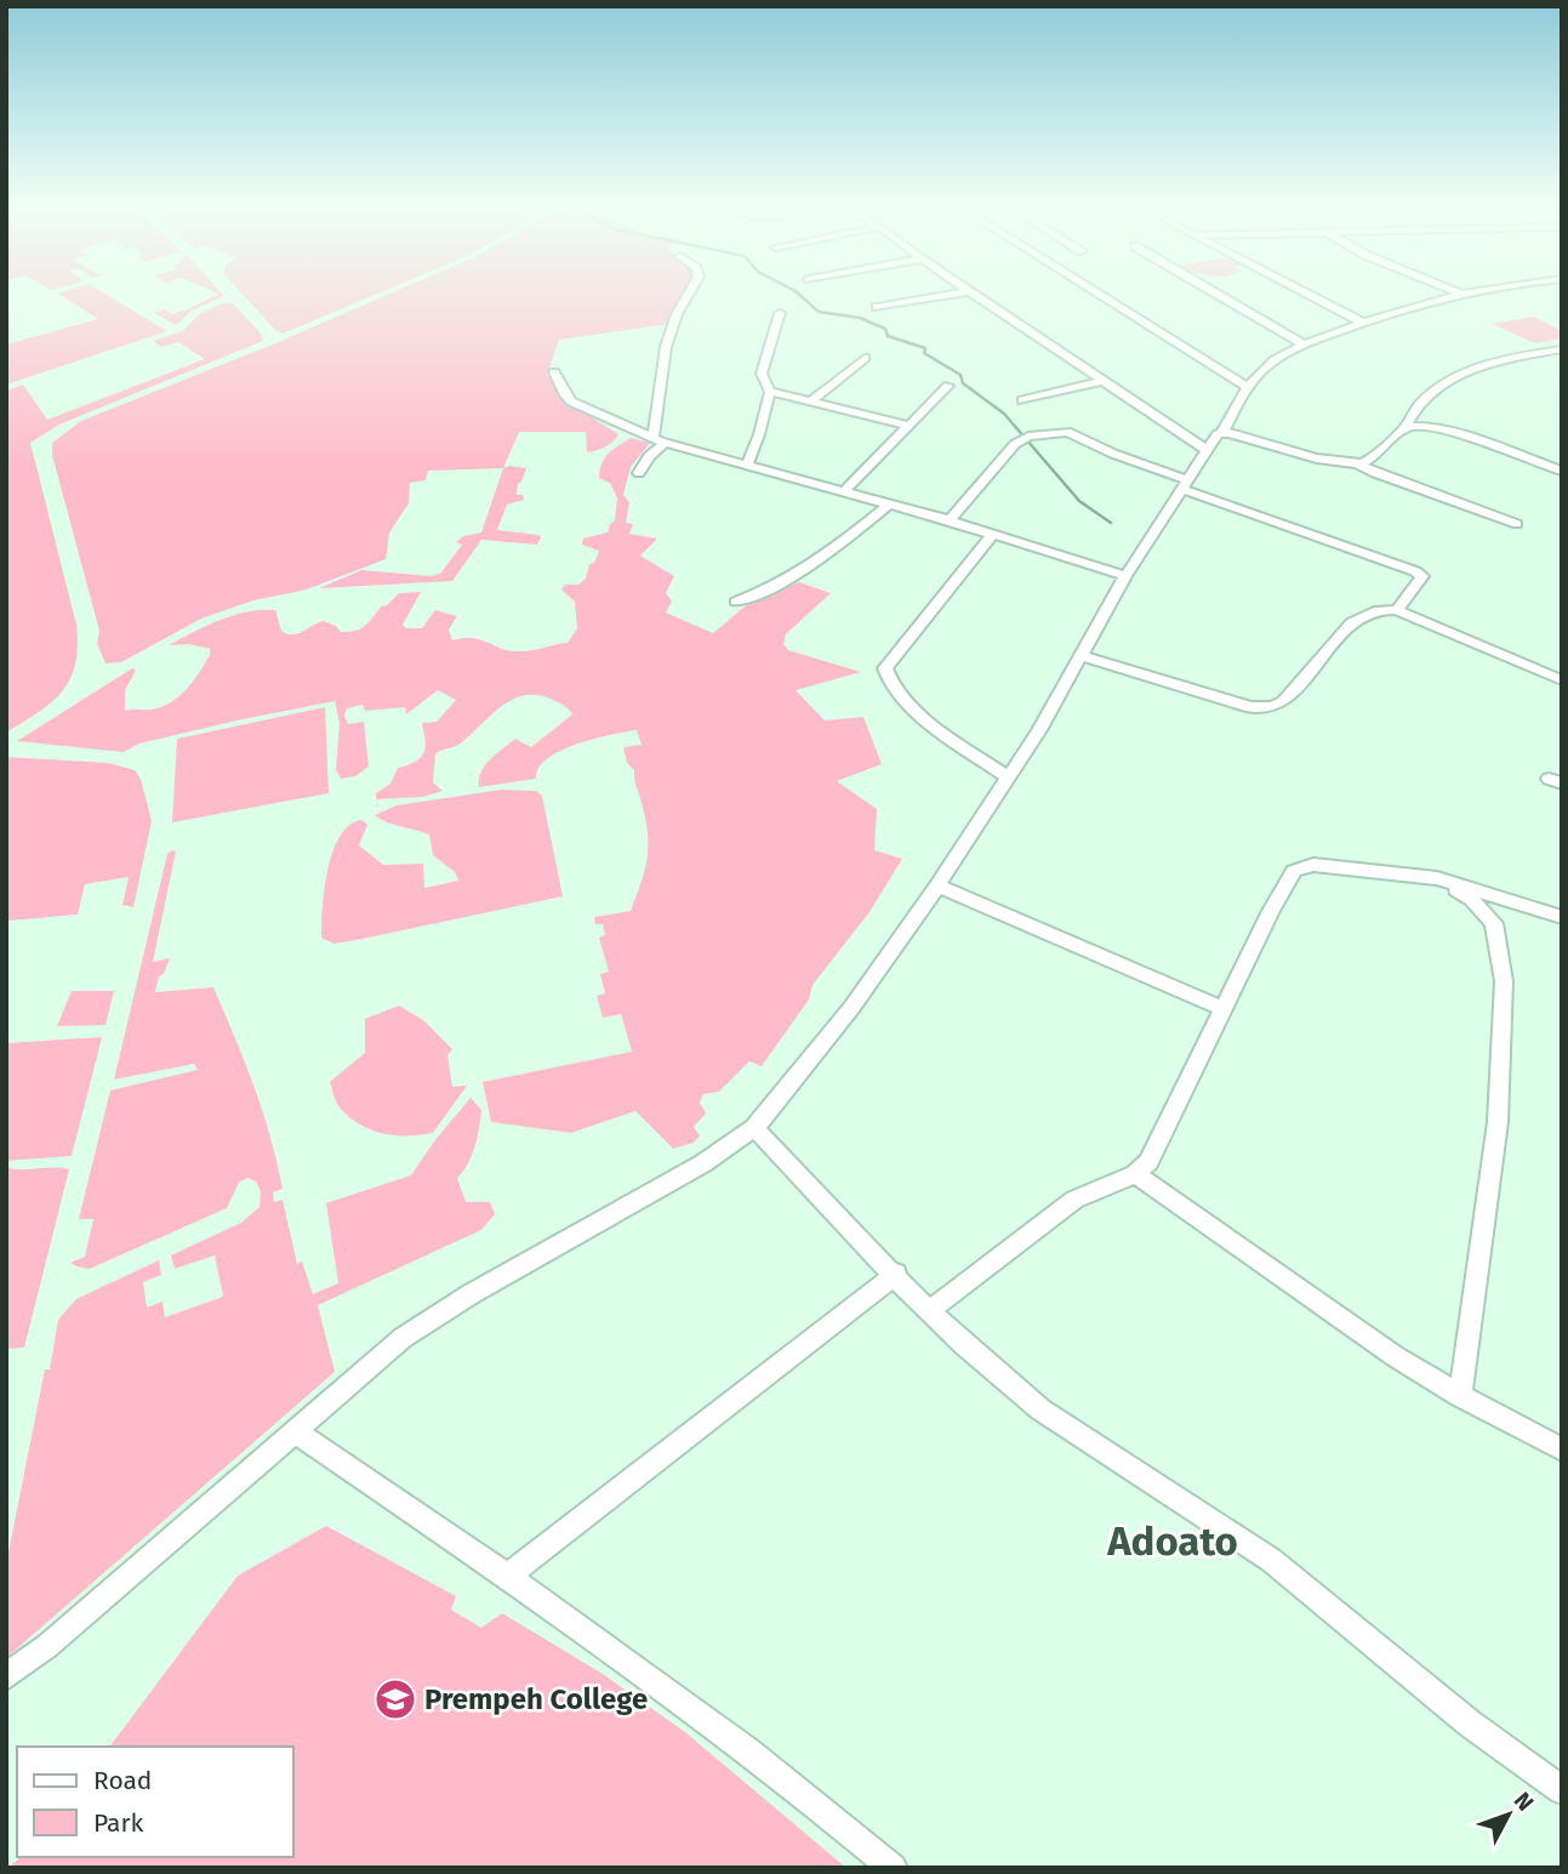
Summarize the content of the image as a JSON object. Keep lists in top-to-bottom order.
{
  "districts": ["Adoato"],
  "places": {
    "school or university": ["Prempeh College"]
  },
  "legend": ["Road", "Park"],
  "north": "top right"
}
